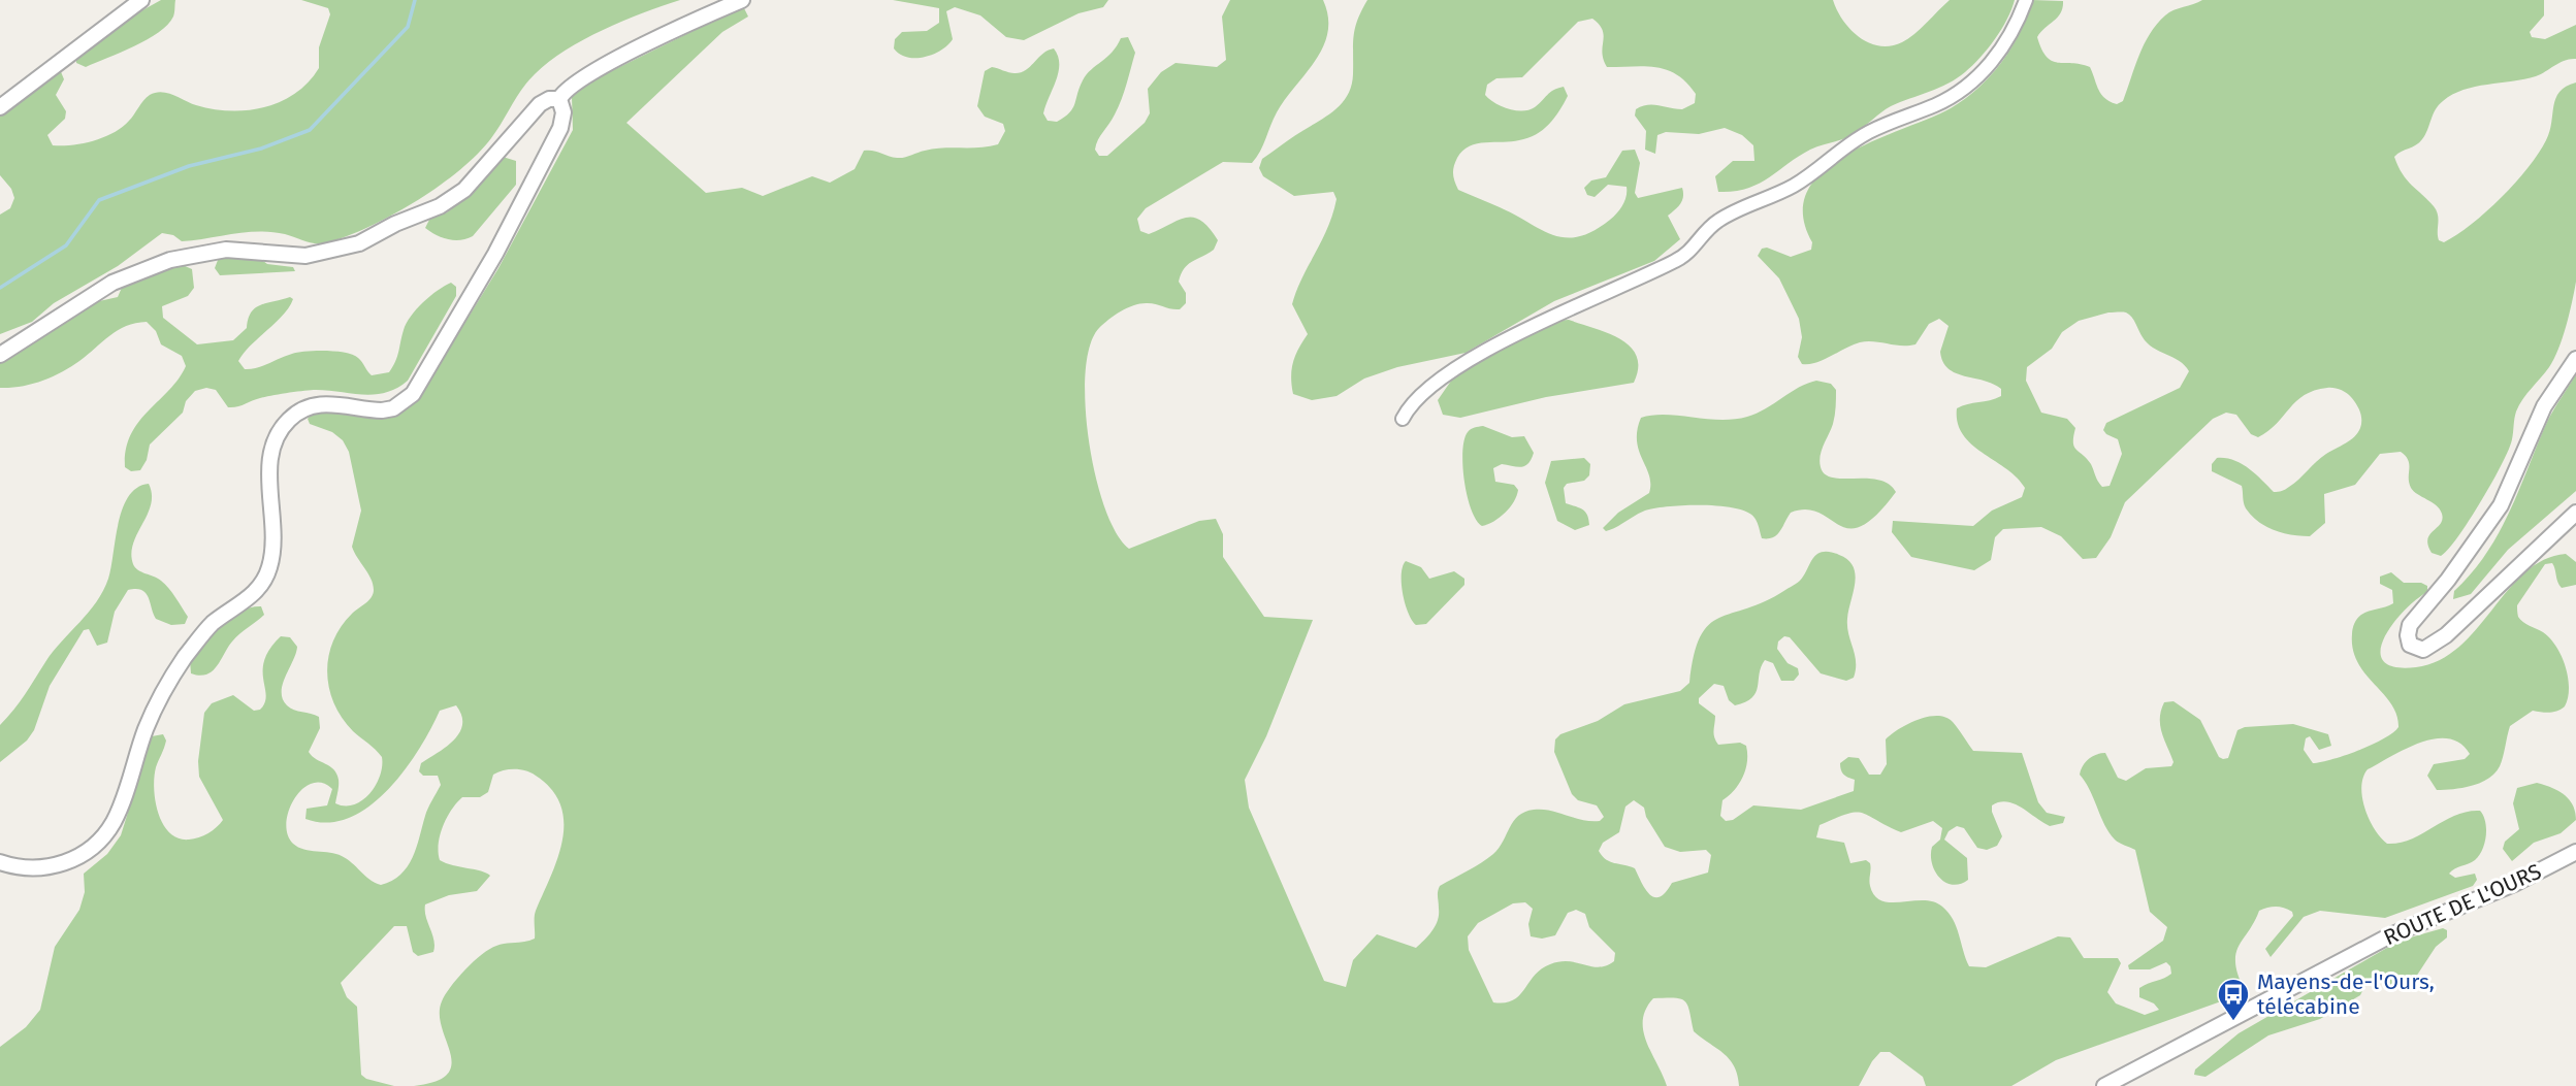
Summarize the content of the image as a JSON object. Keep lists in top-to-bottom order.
{
  "streets": {
    "street": ["ROUTE DE L'OURS"]
  },
  "places": {
    "bus stop": ["Mayens-de-l'Ours, télécabine"]
  }
}
